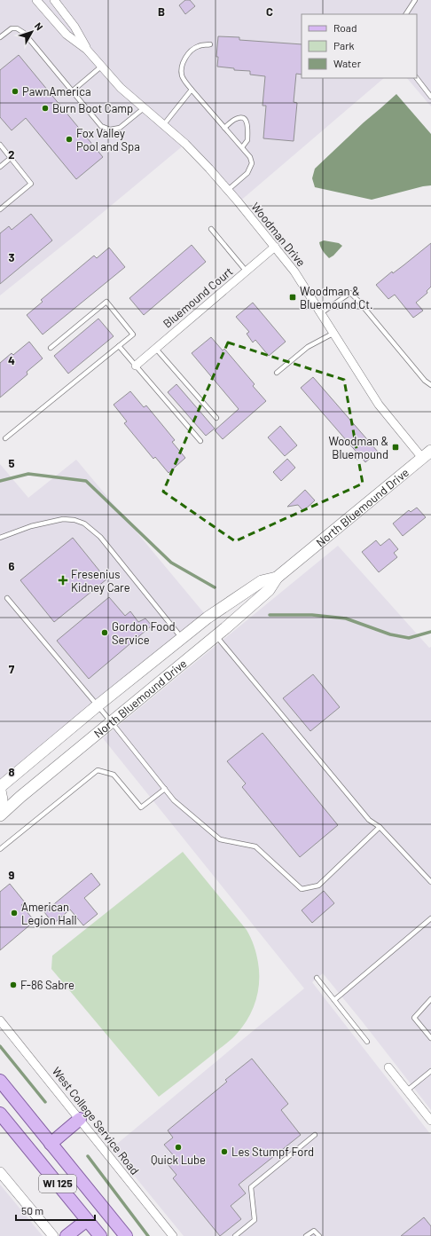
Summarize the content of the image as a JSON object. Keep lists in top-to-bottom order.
{
  "streets": {
    "main road": ["North Bluemound Drive", "WI 125"],
    "street": ["Woodman Drive", "Bluemound Court", "West College Service Road"]
  },
  "crossings": [
    ["Woodman Drive", "Bluemound Court"],
    ["Woodman Drive", "North Bluemound Drive"]
  ],
  "places": {
    "other": [
      "PawnAmerica",
      "Burn Boot Camp",
      "Fox Valley Pool and Spa",
      "Gordon Food Service",
      "American Legion Hall",
      "F-86 Sabre",
      "Quick Lube",
      "Les Stumpf Ford"
    ],
    "transit": ["Woodman & Bluemound Ct.", "Woodman & Bluemound"],
    "health": ["Fresenius Kidney Care"]
  },
  "legend": ["Road", "Park", "Water"],
  "scale_bar": "50 m",
  "north": "top right",
  "grid": {
    "columns": ["B", "C"],
    "rows": [
      "2",
      "3",
      "4",
      "5",
      "6",
      "7",
      "8",
      "9"
    ]
  }
}
